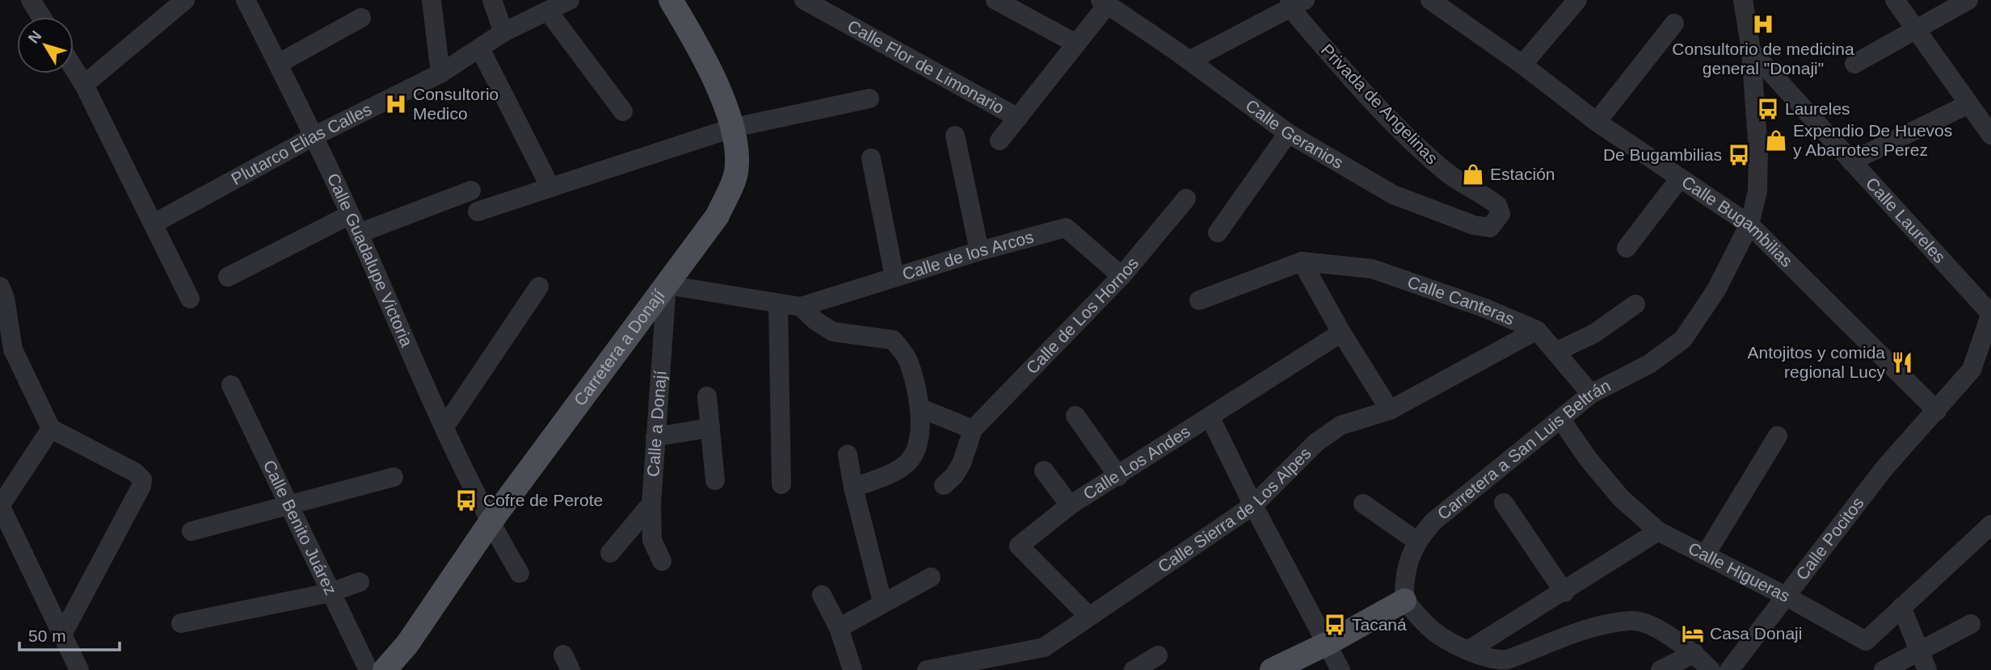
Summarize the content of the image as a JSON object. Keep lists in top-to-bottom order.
{
  "streets": {
    "main road": ["Carretera a Donají"],
    "street": [
      "Calle Flor de Limonario",
      "Privada de Angelinas",
      "Calle Geranios",
      "Plutarco Elias Calles",
      "Calle Laureles",
      "Calle Bugambilias",
      "Calle de los Arcos",
      "Calle Guadalupe Victoria",
      "Calle Canteras",
      "Calle de Los Hornos",
      "Calle a Donají",
      "Carretera a San Luis Beltrán",
      "Calle Los Andes",
      "Calle Sierra de Los Alpes",
      "Calle Benito Juárez",
      "Calle Pocitos",
      "Calle Higueras"
    ]
  },
  "crossings": [
    ["Privada de Angelinas", "Calle Geranios"],
    ["Plutarco Elias Calles", "Calle Guadalupe Victoria"],
    ["Calle Laureles", "Carretera a San Luis Beltrán"],
    ["Calle Laureles", "Calle Pocitos"],
    ["Calle Bugambilias", "Carretera a San Luis Beltrán"],
    ["Calle Bugambilias", "Calle Pocitos"],
    ["Calle de los Arcos", "Calle de Los Hornos"],
    ["Calle de los Arcos", "Carretera a Donají"],
    ["Calle de los Arcos", "Calle a Donají"],
    ["Calle Guadalupe Victoria", "Carretera a Donají"],
    ["Calle Canteras", "Carretera a San Luis Beltrán"],
    ["Calle Canteras", "Calle Sierra de Los Alpes"],
    ["Carretera a Donají", "Calle a Donají"],
    ["Carretera a San Luis Beltrán", "Calle Higueras"],
    ["Calle Los Andes", "Calle Sierra de Los Alpes"],
    ["Calle Pocitos", "Calle Higueras"]
  ],
  "places": {
    "hospital": ["Consultorio de medicina general \"Donaji\"", "Consultorio Medico"],
    "bus stop": [
      "Laureles",
      "De Bugambilias",
      "Cofre de Perote",
      "Tacaná"
    ],
    "shop": ["Expendio De Huevos y Abarrotes Perez", "Estación"],
    "restaurant": ["Antojitos y comida regional Lucy"],
    "hotel": ["Casa Donaji"]
  },
  "scale_bar": "50 m",
  "north": "top left"
}
